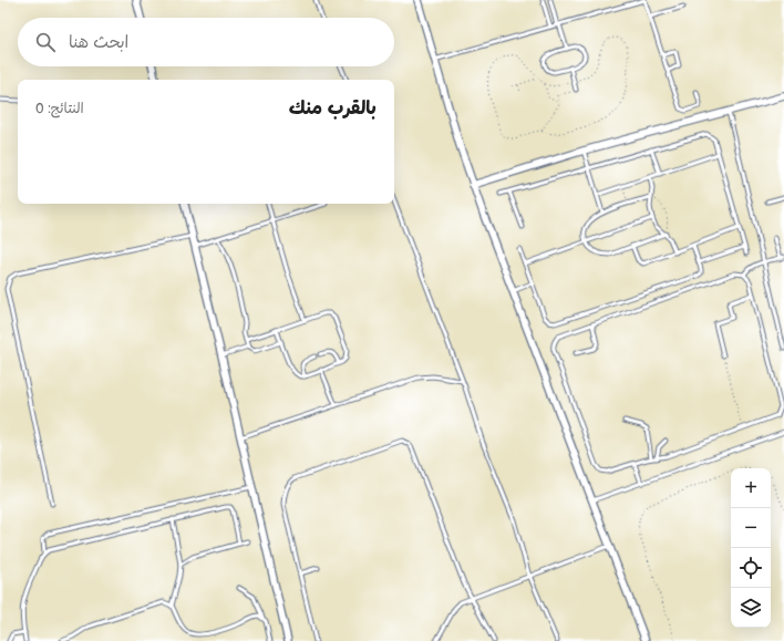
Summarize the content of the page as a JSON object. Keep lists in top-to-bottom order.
{
  "page": {
    "search": "ابحث هنا",
    "heading": ["بالقرب منك", "النتائج: 0"],
    "map_buttons": ["+", "−"]
  }
}
